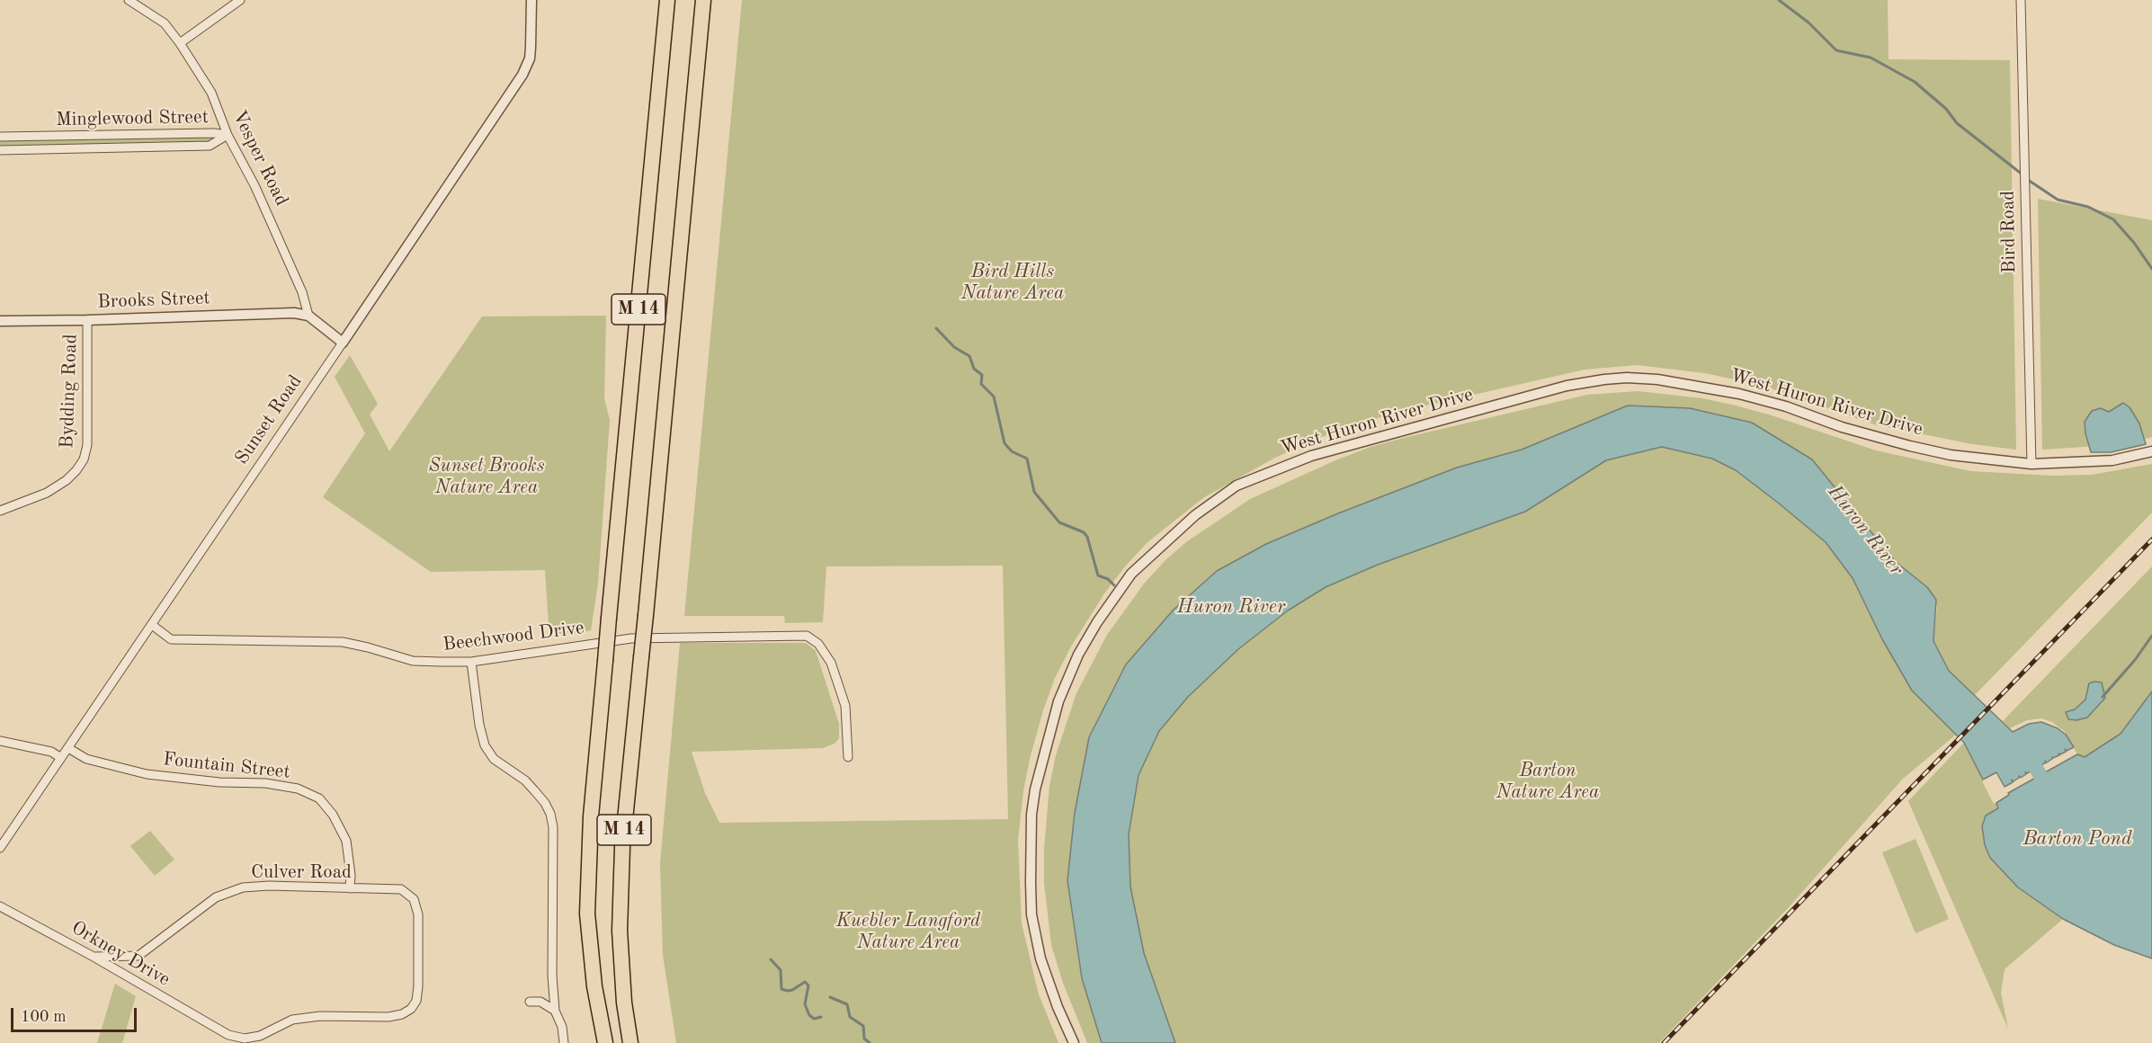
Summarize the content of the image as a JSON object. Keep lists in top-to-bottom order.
{
  "streets": {
    "highway": ["M 14"],
    "street": [
      "Minglewood Street",
      "Vesper Road",
      "Bird Road",
      "Brooks Street",
      "Bydding Road",
      "West Huron River Drive",
      "Sunset Road",
      "Beechwood Drive",
      "Fountain Street",
      "Culver Road",
      "Orkney Drive"
    ]
  },
  "crossings": [
    ["Minglewood Street", "Vesper Road"],
    ["Vesper Road", "Brooks Street"],
    ["Bird Road", "West Huron River Drive"],
    ["Brooks Street", "Bydding Road"],
    ["Sunset Road", "Beechwood Drive"],
    ["Sunset Road", "Fountain Street"],
    ["Fountain Street", "Culver Road"],
    ["Culver Road", "Orkney Drive"]
  ],
  "water": ["Huron River", "Barton Pond"],
  "parks": [
    "Bird Hills Nature Area",
    "Sunset Brooks Nature Area",
    "Barton Nature Area",
    "Kuebler Langford Nature Area"
  ],
  "scale_bar": "100 m"
}
